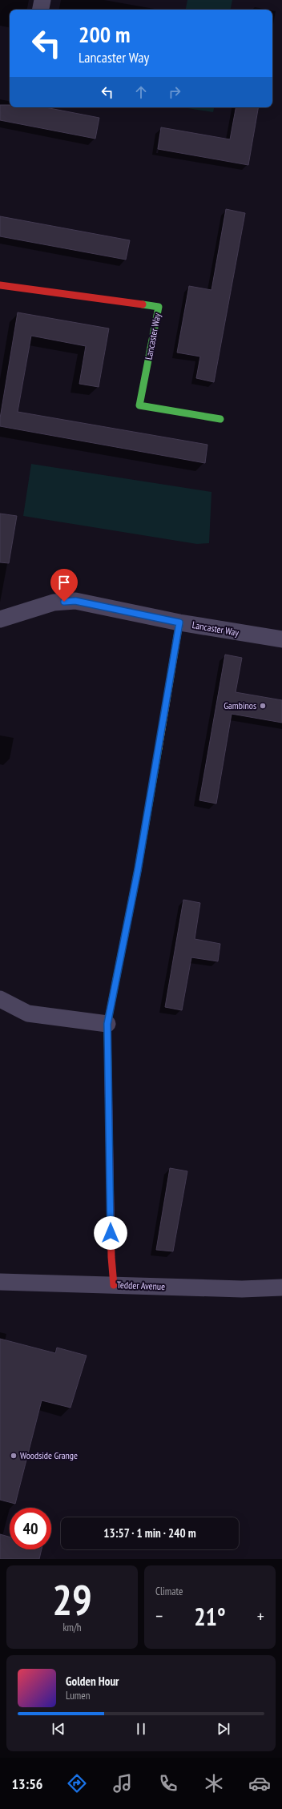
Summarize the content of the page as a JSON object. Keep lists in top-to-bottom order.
{
  "streets": {
    "street": ["Lancaster Way", "Tedder Avenue"]
  },
  "places": ["Gambinos", "Woodside Grange"],
  "page": {
    "turn": ["200 m", "Lancaster Way"],
    "limit": "40",
    "trip": "13:57 · 1 min · 240 m",
    "tile": [
      ["29", "km/h"],
      "Climate"
    ],
    "heat": ["−", "21°", "+"],
    "song": ["Golden Hour", "Lumen"],
    "tabs": "13:56"
  }
}
